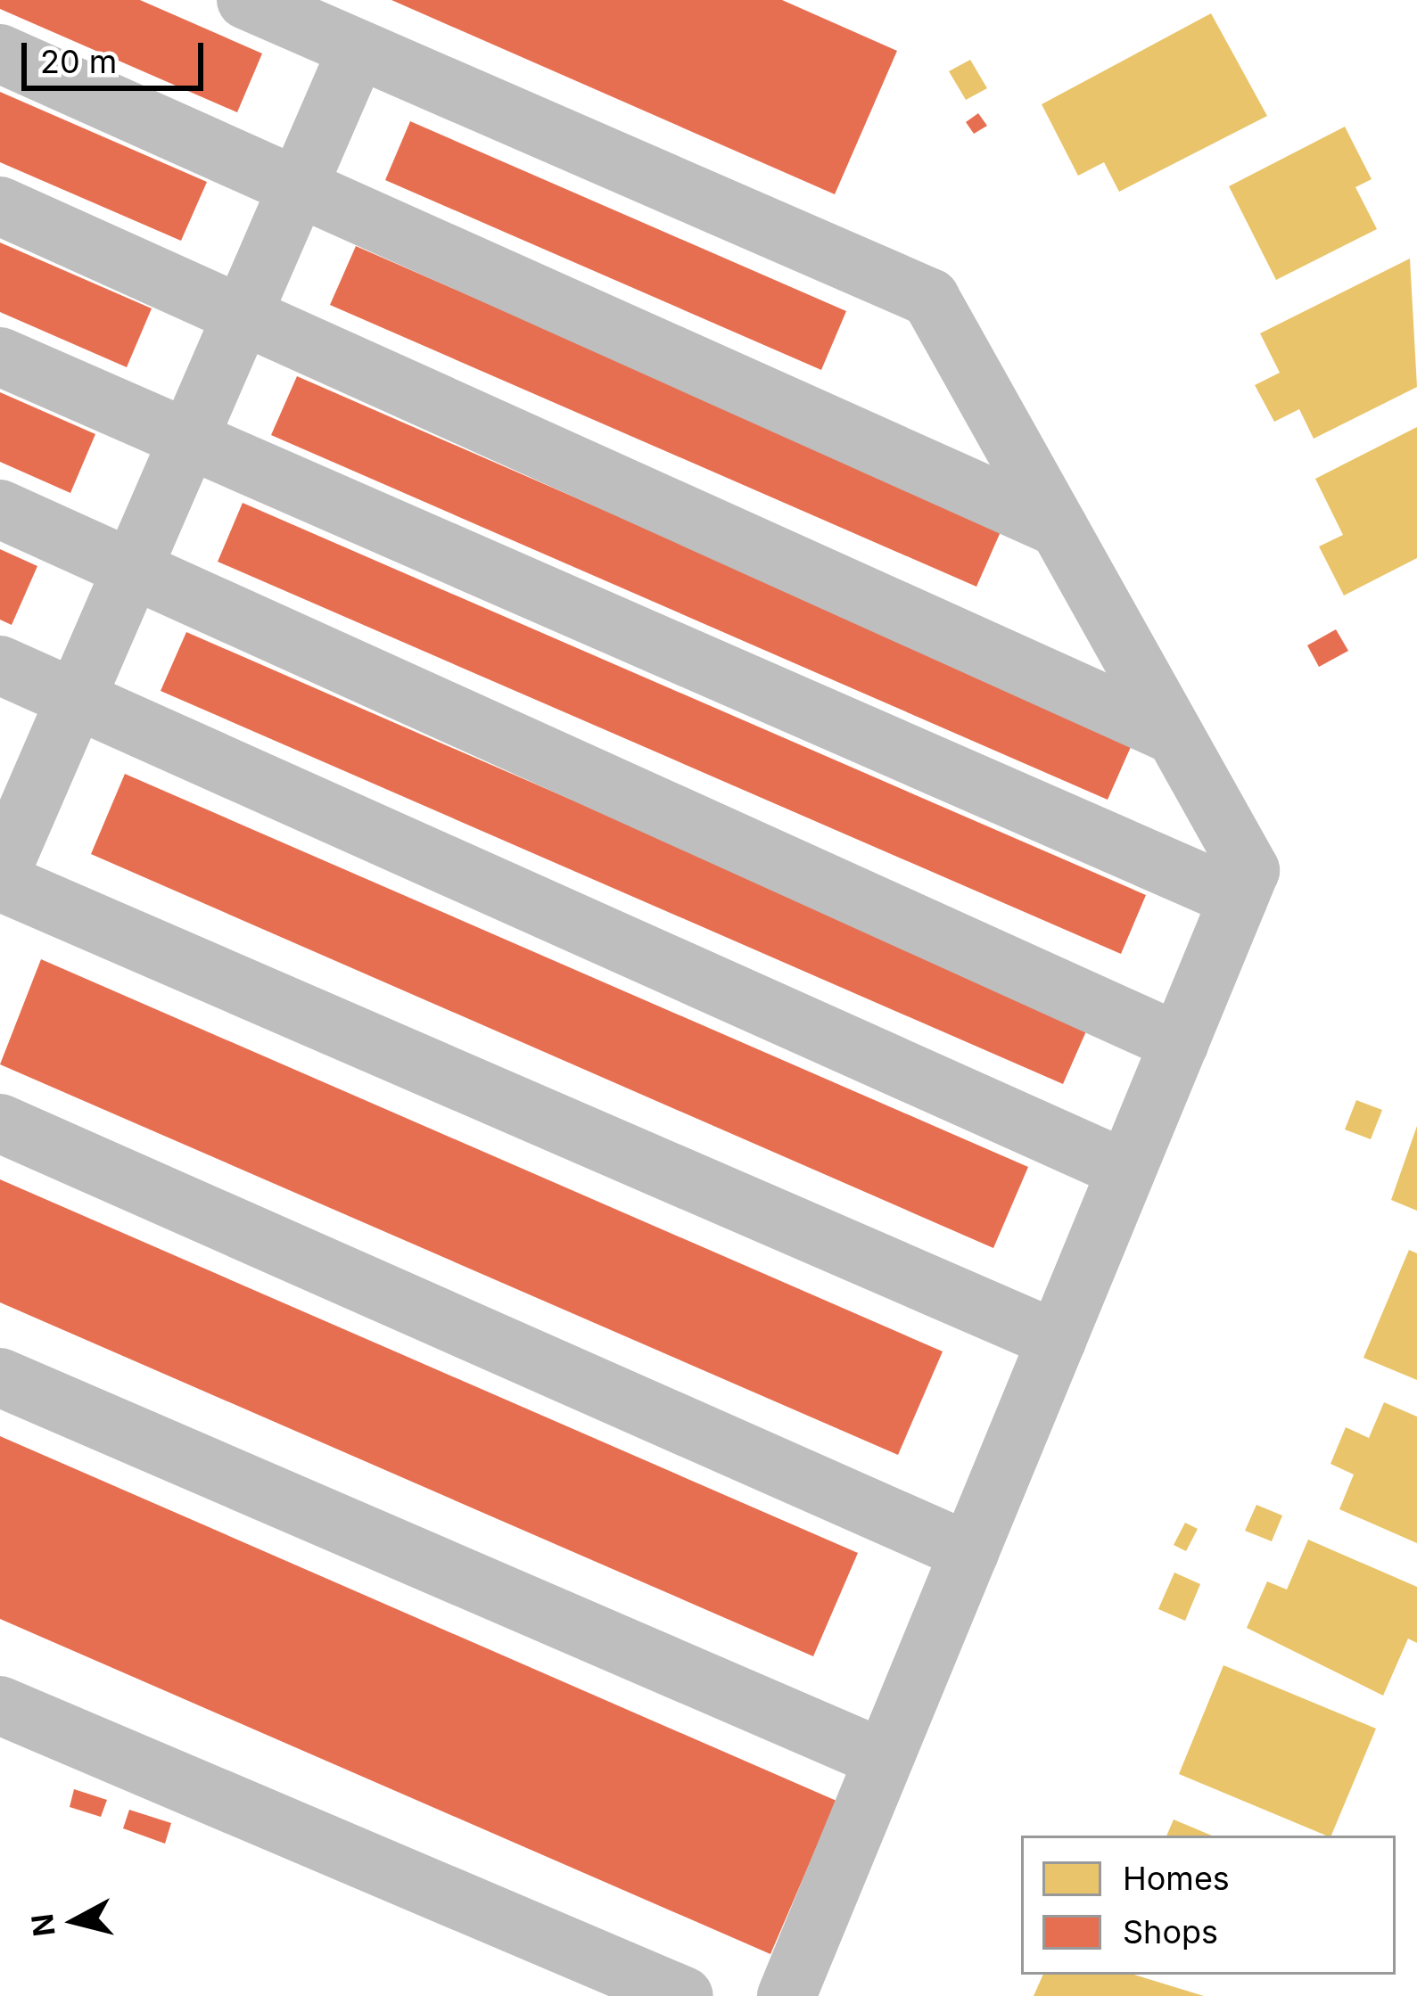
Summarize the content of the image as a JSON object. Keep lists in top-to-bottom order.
{
  "legend": ["Homes", "Shops"],
  "scale_bar": "20 m",
  "north": "left"
}
